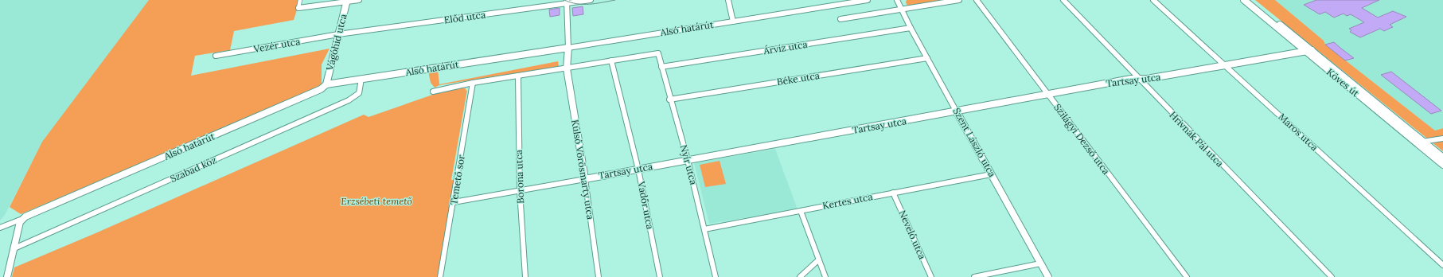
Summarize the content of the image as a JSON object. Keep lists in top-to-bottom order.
{
  "streets": {
    "street": [
      "Előd utca",
      "Alsó határút",
      "Vágóhíd utca",
      "Vezér utca",
      "Árvíz utca",
      "Béke utca",
      "Tartsay utca",
      "Köves út",
      "Maros utca",
      "Szilágyi Dezső utca",
      "Hrivnák Pál utca",
      "Szent László utca",
      "Nyír utca",
      "Szabad köz",
      "Külső Vörösmarty utca",
      "Borona utca",
      "Temető sor",
      "Kertes utca",
      "Vadőr utca",
      "Nevelő utca"
    ]
  },
  "crossings": [
    ["Előd utca", "Vágóhíd utca"],
    ["Előd utca", "Vezér utca"],
    ["Alsó határút", "Vágóhíd utca"],
    ["Alsó határút", "Szabad köz"],
    ["Alsó határút", "Külső Vörösmarty utca"],
    ["Vágóhíd utca", "Vezér utca"],
    ["Árvíz utca", "Szent László utca"],
    ["Árvíz utca", "Nyír utca"],
    ["Béke utca", "Szent László utca"],
    ["Béke utca", "Nyír utca"],
    ["Tartsay utca", "Köves út"],
    ["Tartsay utca", "Maros utca"],
    ["Tartsay utca", "Szilágyi Dezső utca"],
    ["Tartsay utca", "Hrivnák Pál utca"],
    ["Tartsay utca", "Szent László utca"],
    ["Tartsay utca", "Nyír utca"],
    ["Tartsay utca", "Külső Vörösmarty utca"],
    ["Tartsay utca", "Borona utca"],
    ["Tartsay utca", "Temető sor"],
    ["Tartsay utca", "Vadőr utca"],
    ["Szent László utca", "Kertes utca"],
    ["Nyír utca", "Kertes utca"],
    ["Nyír utca", "Vadőr utca"],
    ["Kertes utca", "Nevelő utca"]
  ],
  "parks": ["Erzsébeti temető"]
}
